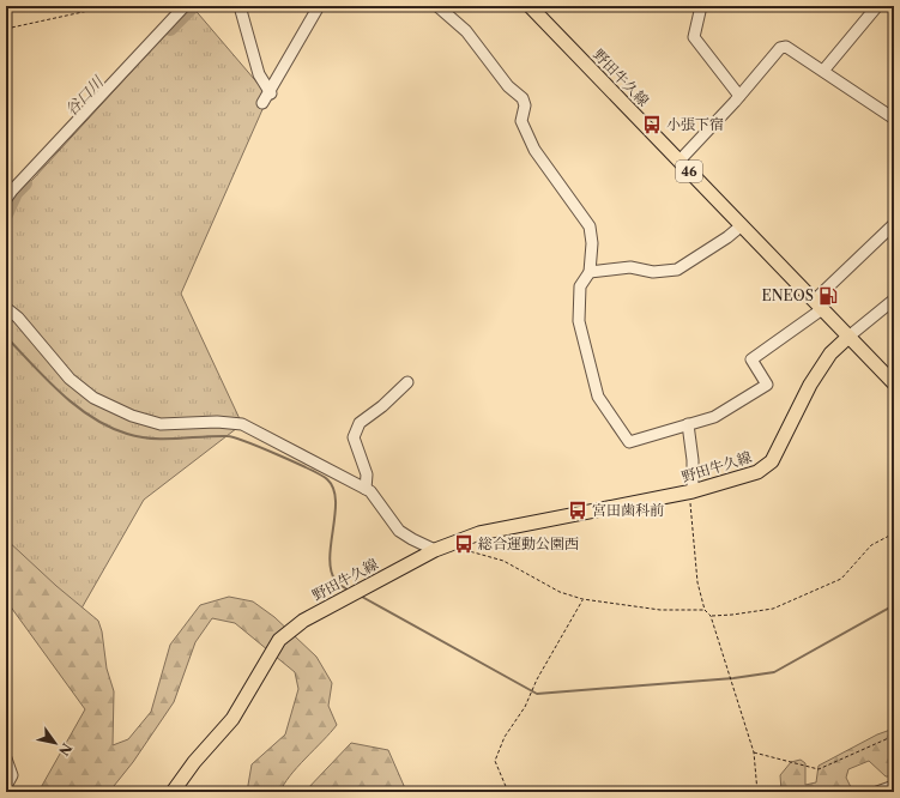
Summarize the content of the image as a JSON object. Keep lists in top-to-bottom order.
{
  "streets": {
    "main road": ["野田牛久線", "46"]
  },
  "water": ["谷口川"],
  "places": {
    "bus stop": ["小張下宿", "宮田歯科前", "総合運動公園西"],
    "fuel station": ["ENEOS"]
  },
  "north": "bottom right"
}
